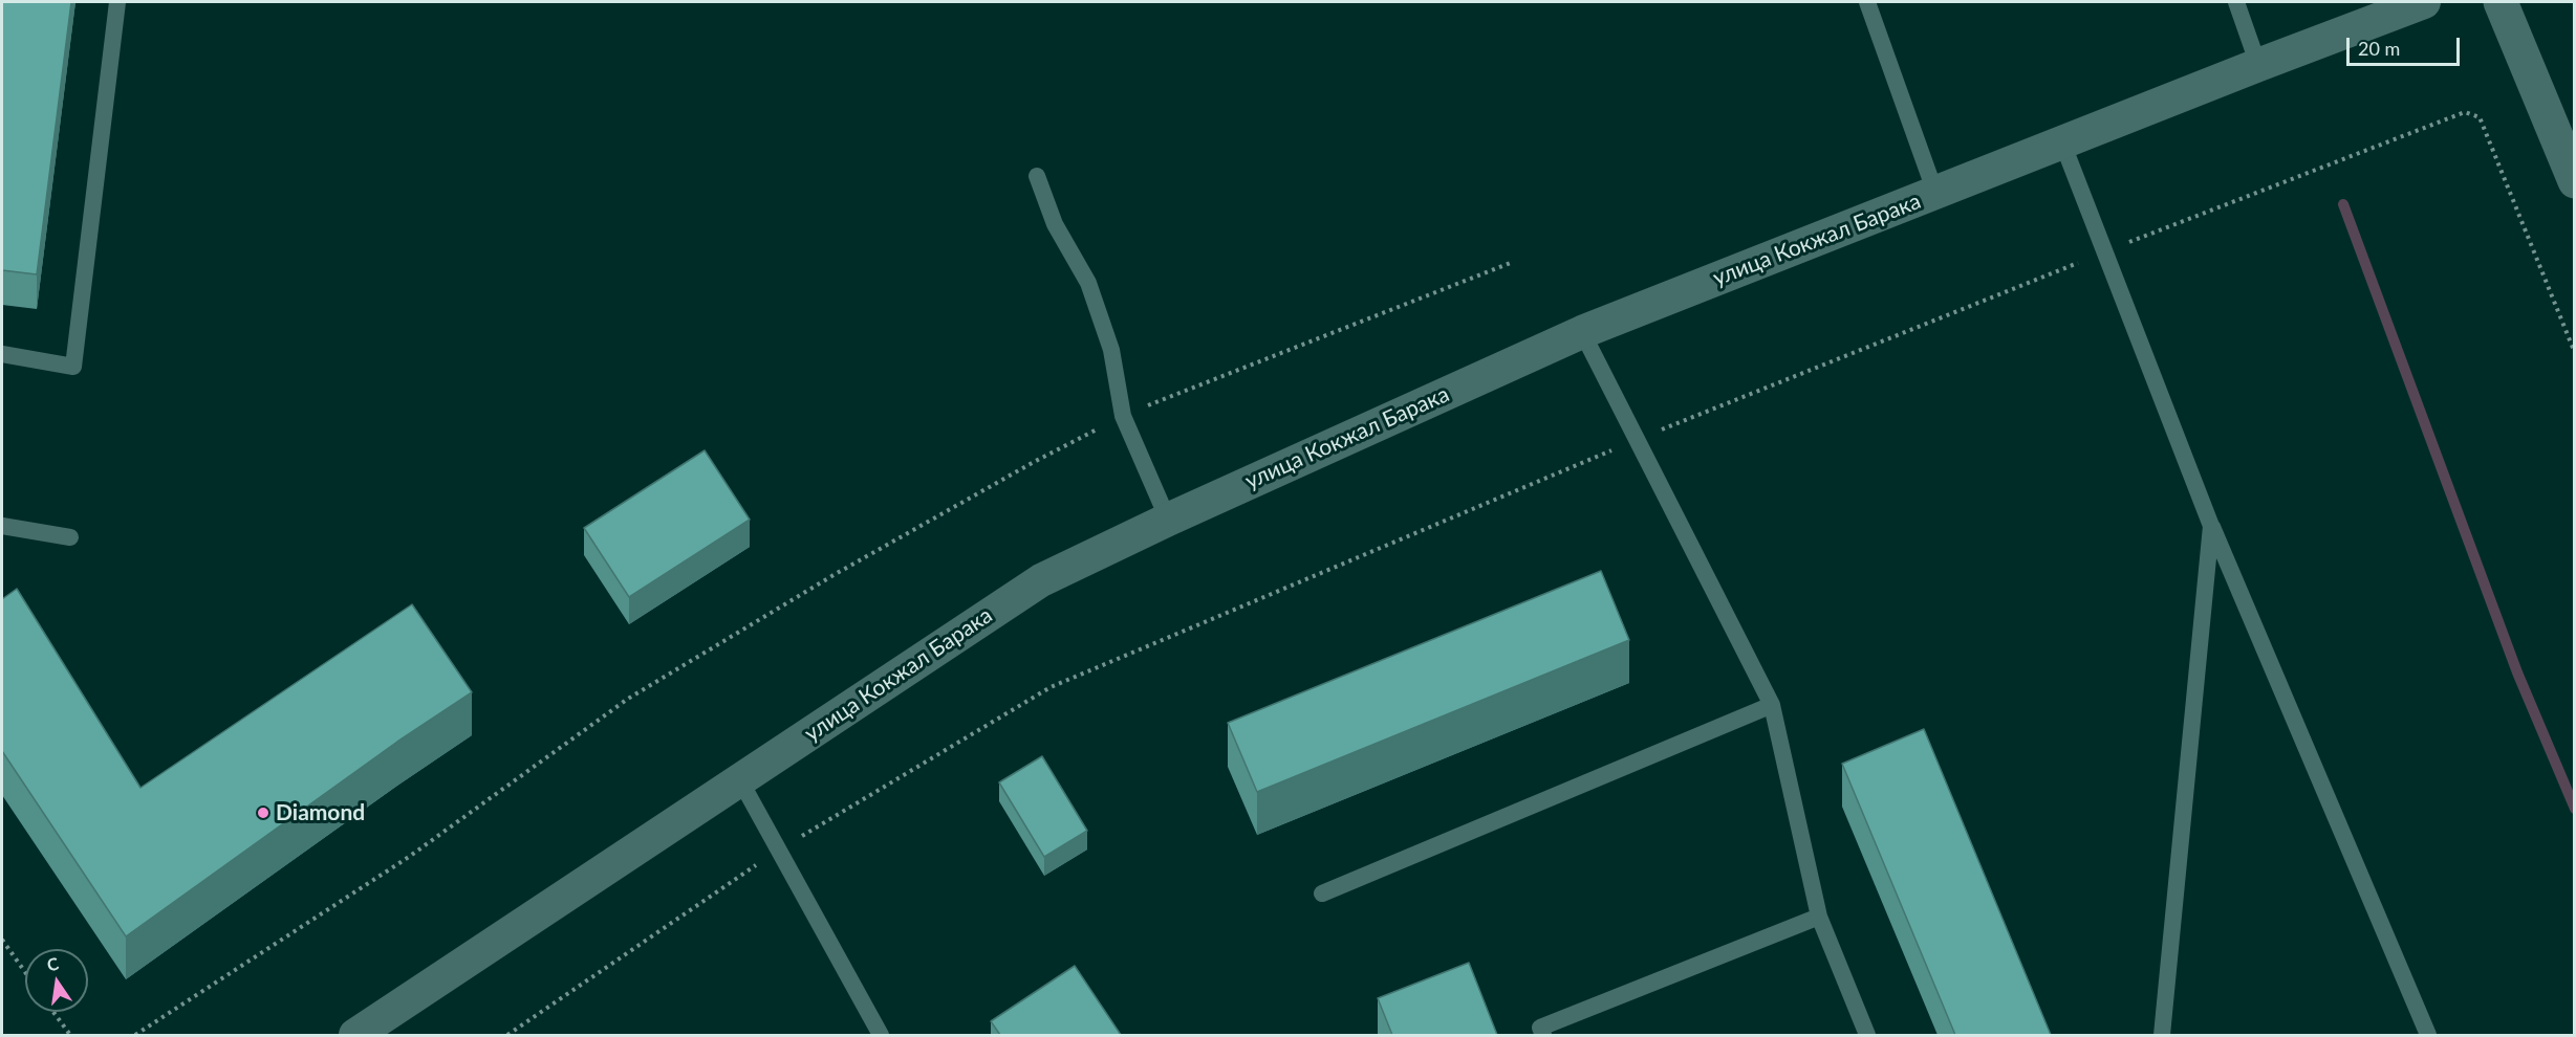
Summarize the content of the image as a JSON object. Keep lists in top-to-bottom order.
{
  "streets": {
    "street": ["улица Кокжал Барака"]
  },
  "places": ["Diamond"],
  "scale_bar": "20 m",
  "north": "top"
}
